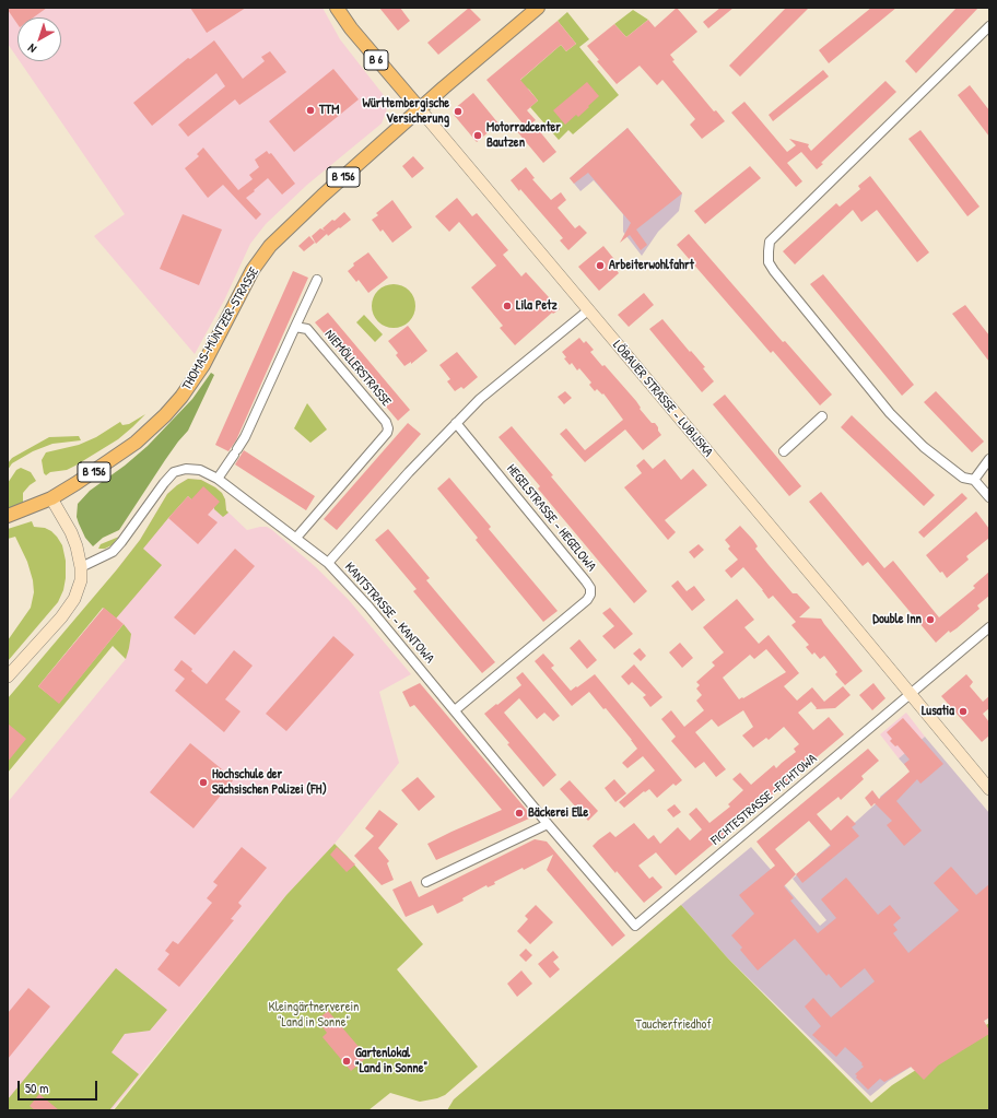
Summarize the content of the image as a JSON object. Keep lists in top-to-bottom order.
{
  "streets": {
    "main road": [
      "B 6",
      "B 156",
      "THOMAS-MÜNTZER-STRASSE",
      "LÖBAUER STRASSE - LUBIJSKA"
    ],
    "street": [
      "NIEMÖLLERSTRASSE",
      "HEGELSTRASSE - HEGELOWA",
      "KANTSTRASSE - KANTOWA",
      "FICHTESTRASSE -FICHTOWA"
    ]
  },
  "crossings": [
    ["B 156", "THOMAS-MÜNTZER-STRASSE"],
    ["B 156", "LÖBAUER STRASSE - LUBIJSKA"],
    ["THOMAS-MÜNTZER-STRASSE", "LÖBAUER STRASSE - LUBIJSKA"],
    ["NIEMÖLLERSTRASSE", "KANTSTRASSE - KANTOWA"],
    ["LÖBAUER STRASSE - LUBIJSKA", "FICHTESTRASSE -FICHTOWA"],
    ["HEGELSTRASSE - HEGELOWA", "KANTSTRASSE - KANTOWA"],
    ["KANTSTRASSE - KANTOWA", "FICHTESTRASSE -FICHTOWA"]
  ],
  "parks": ["Kleingärtnerverein \"Land in Sonne\"", "Taucherfriedhof"],
  "places": [
    "TTM",
    "Württembergische Versicherung",
    "Motorradcenter Bautzen",
    "Arbeiterwohlfahrt",
    "Lila Petz",
    "Double Inn",
    "Lusatia",
    "Hochschule der Sächsischen Polizei (FH)",
    "Bäckerei Elle",
    "Gartenlokal \"Land in Sonne\""
  ],
  "scale_bar": "50 m",
  "north": "bottom left"
}
